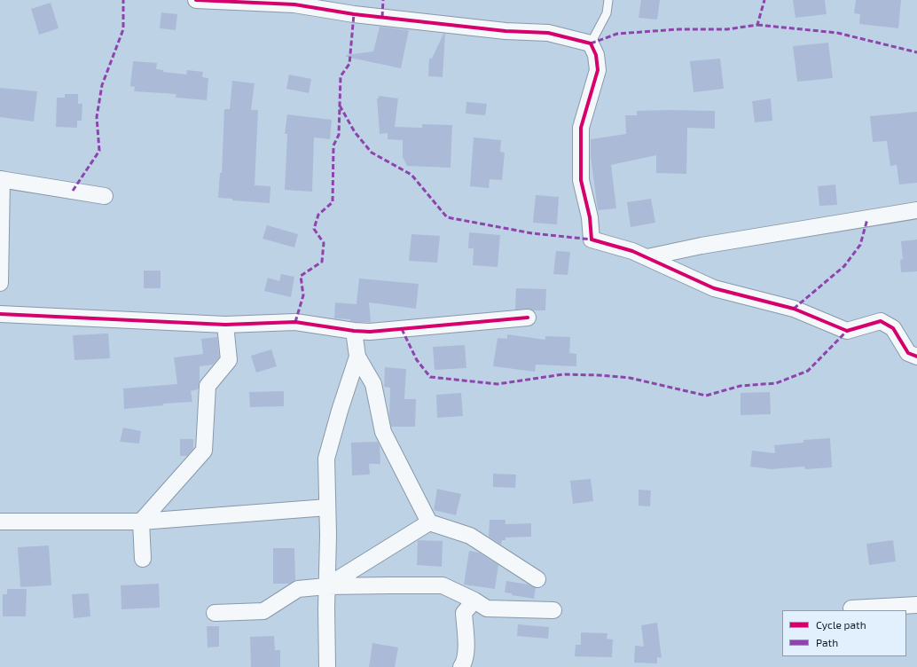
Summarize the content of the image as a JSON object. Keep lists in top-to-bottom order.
{
  "legend": ["Cycle path", "Path"]
}
